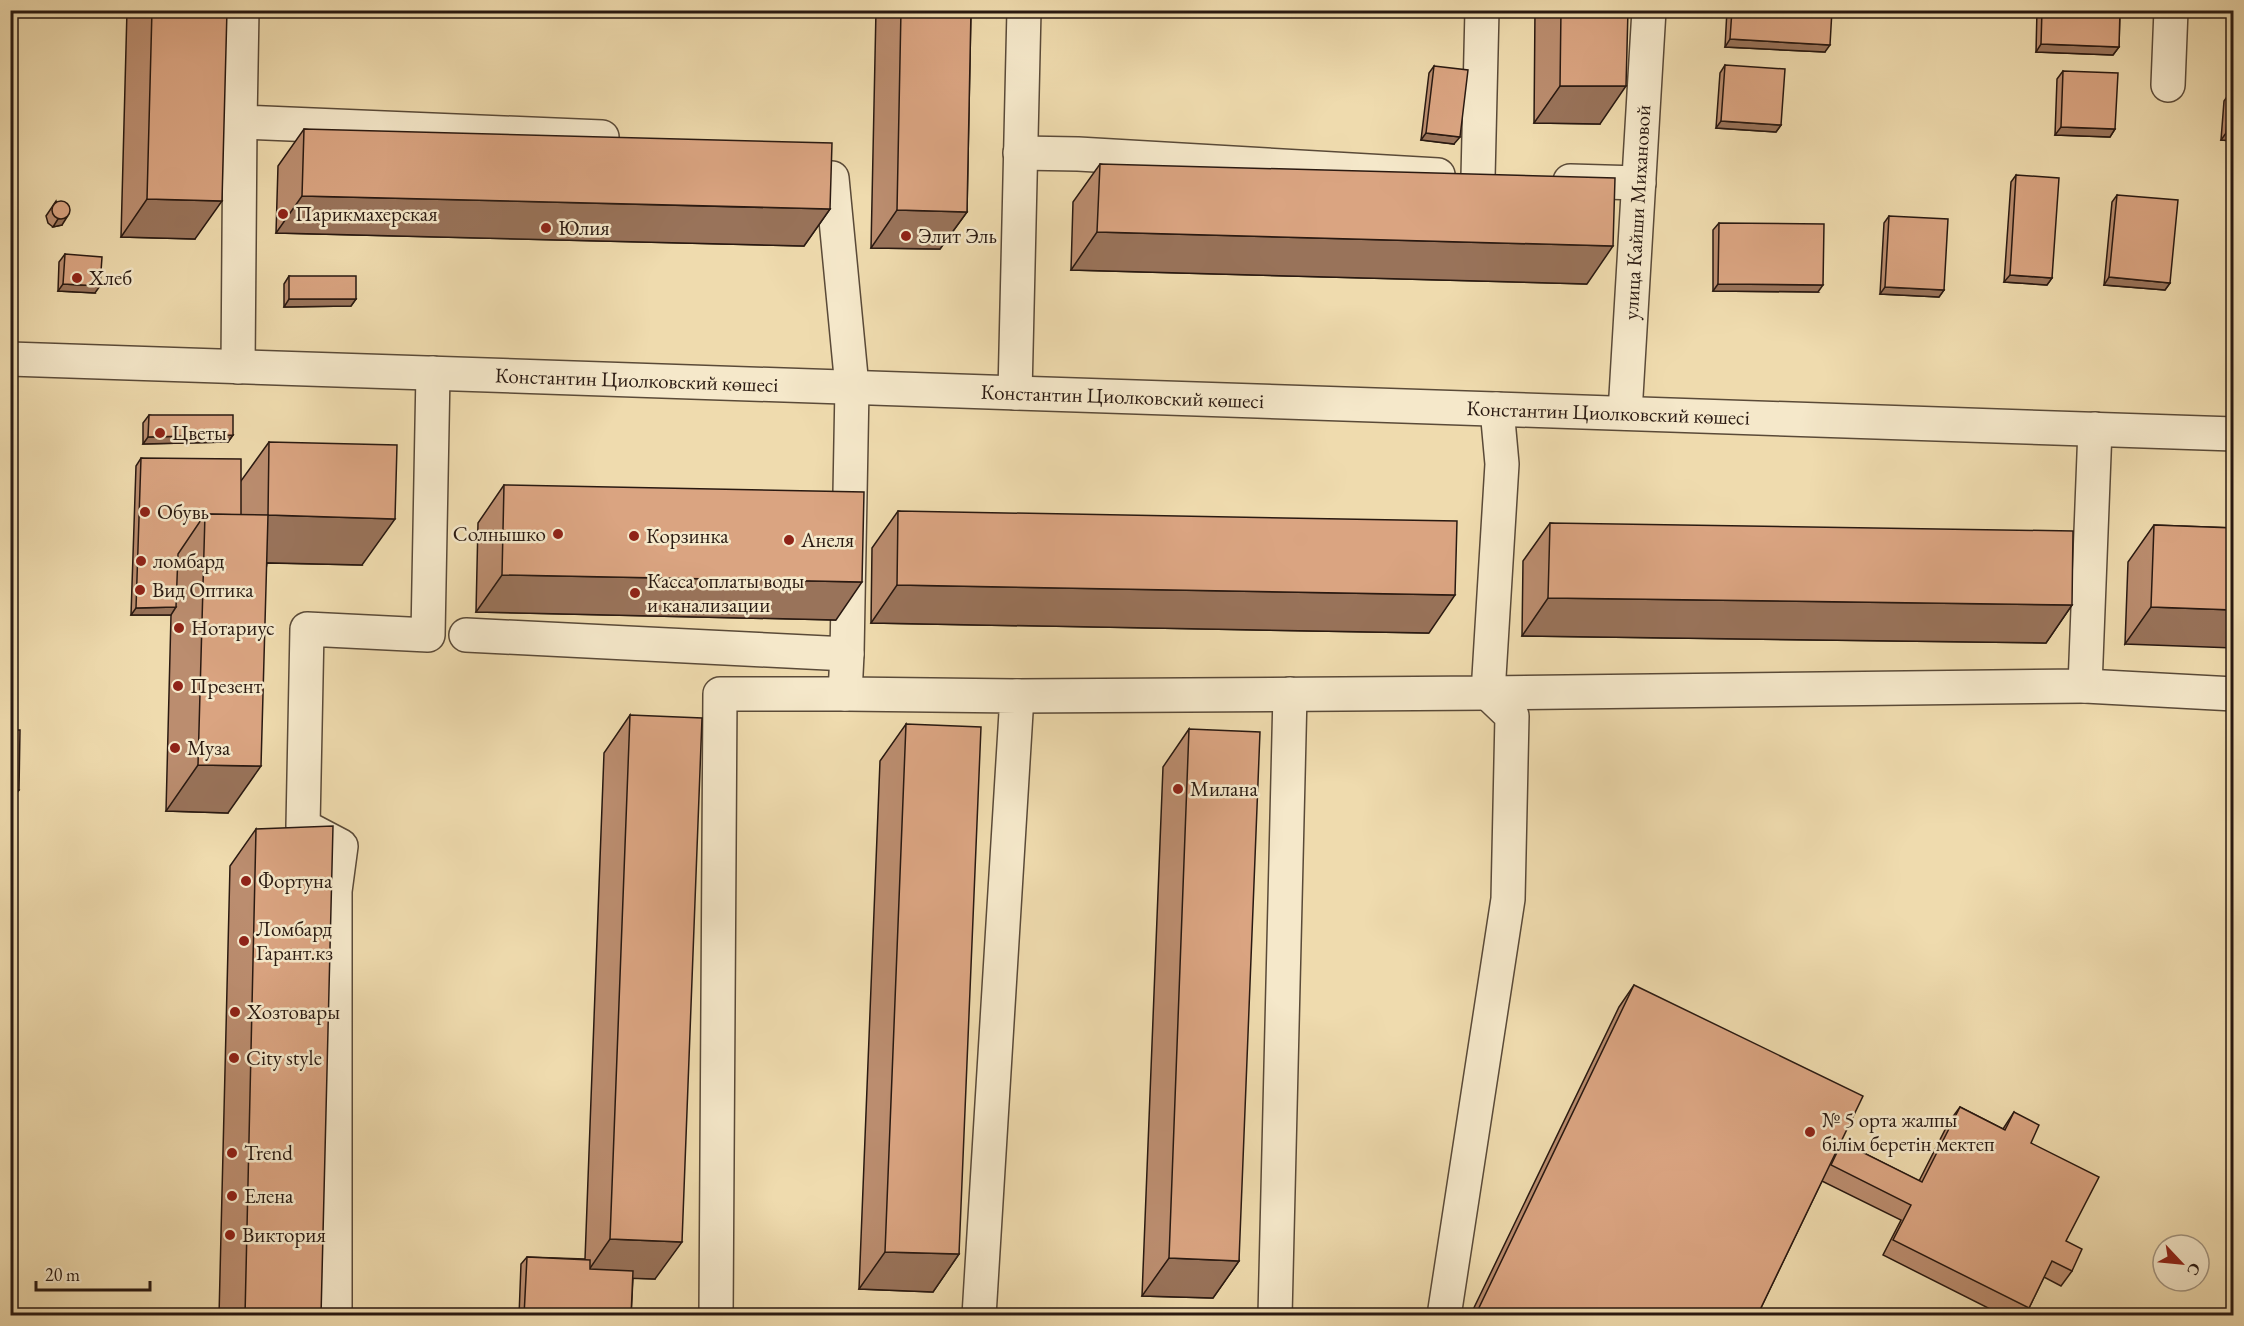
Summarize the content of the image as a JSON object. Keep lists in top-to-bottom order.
{
  "streets": {
    "street": ["улица Кайши Михановой", "Константин Циолковский көшесі"]
  },
  "crossings": [
    ["улица Кайши Михановой", "Константин Циолковский көшесі"]
  ],
  "places": [
    "Парикмахерская",
    "Юлия",
    "Элит Эль",
    "Хлеб",
    "Цветы",
    "Обувь",
    "Солнышко",
    "Корзинка",
    "Анеля",
    "ломбард",
    "Вид Оптика",
    "Касса оплаты воды и канализации",
    "Нотариус",
    "Презент",
    "Муза",
    "Милана",
    "Фортуна",
    "Ломбард Гарант.кз",
    "Хозтовары",
    "City style",
    "№ 5 орта жалпы білім беретін мектеп",
    "Trend",
    "Елена",
    "Виктория"
  ],
  "scale_bar": "20 m",
  "north": "bottom right"
}
